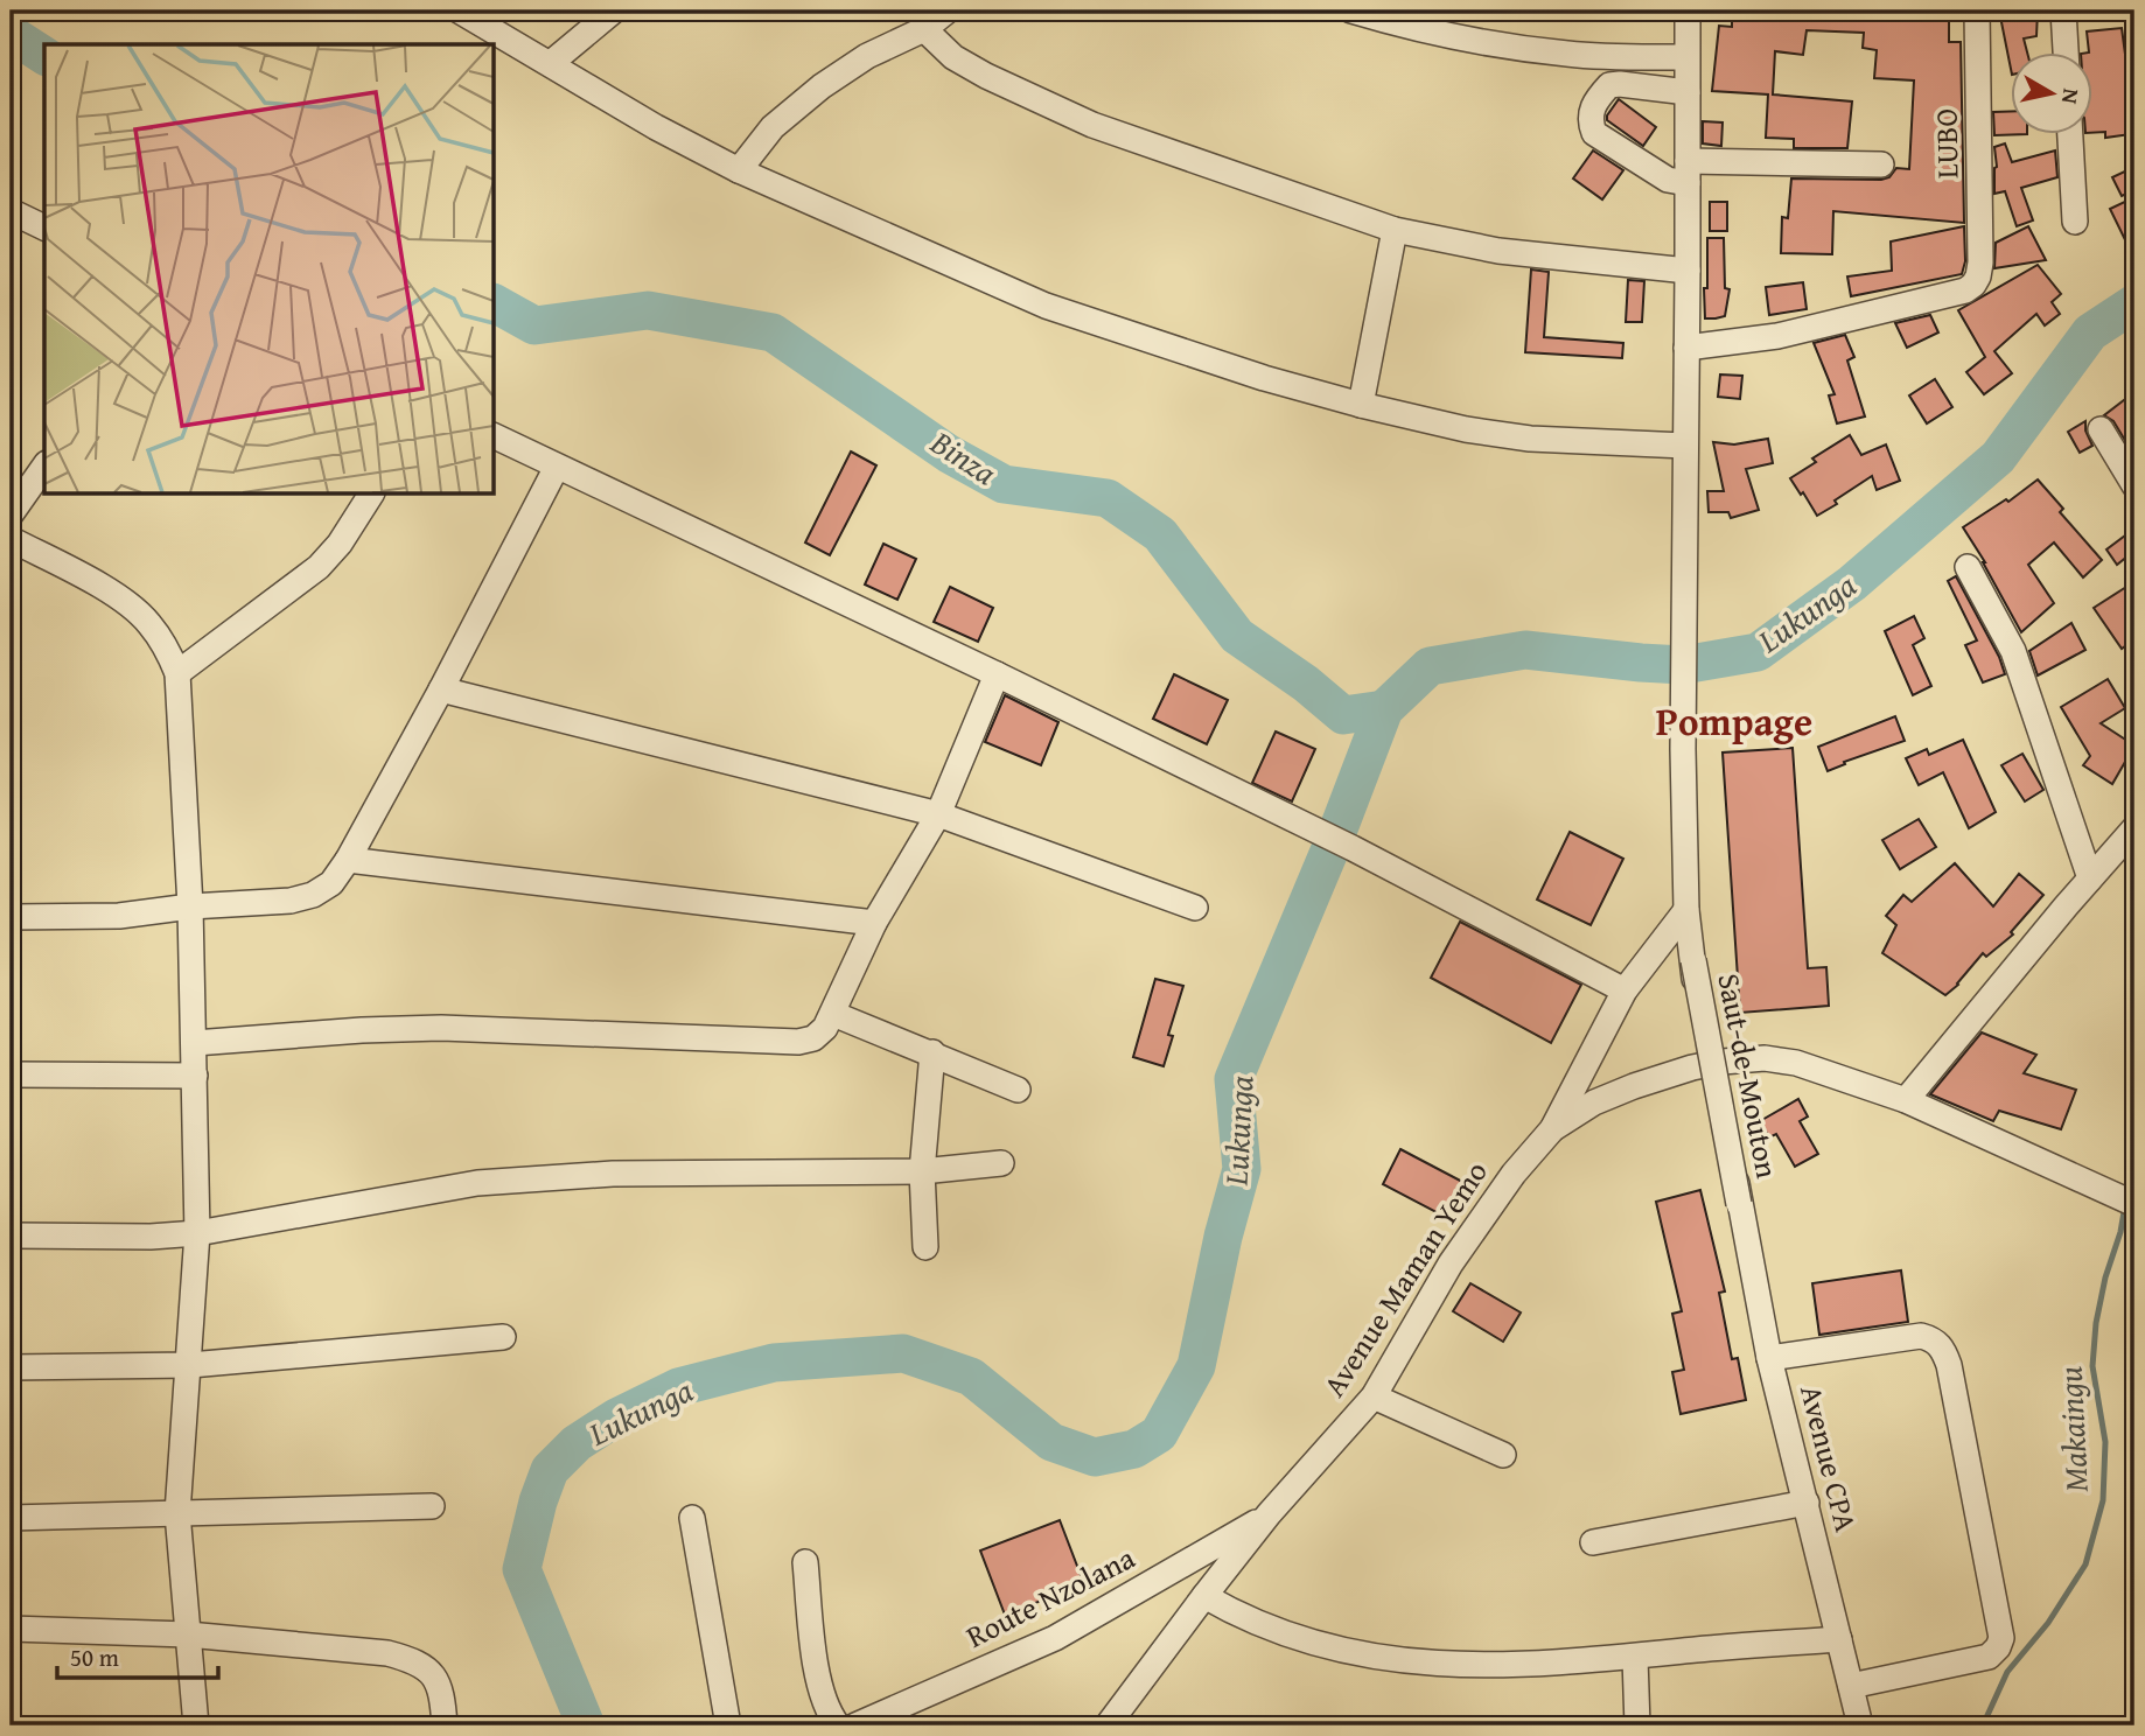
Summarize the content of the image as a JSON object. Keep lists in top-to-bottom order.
{
  "streets": {
    "street": [
      "LUBO",
      "Saut-de-Mouton",
      "Avenue Maman Yemo",
      "Avenue CPA",
      "Route Nzolana"
    ]
  },
  "crossings": [
    ["Saut-de-Mouton", "Avenue CPA"],
    ["Avenue Maman Yemo", "Route Nzolana"]
  ],
  "districts": ["Pompage"],
  "water": ["Binza", "Lukunga", "Makaingu"],
  "scale_bar": "50 m",
  "north": "right"
}
